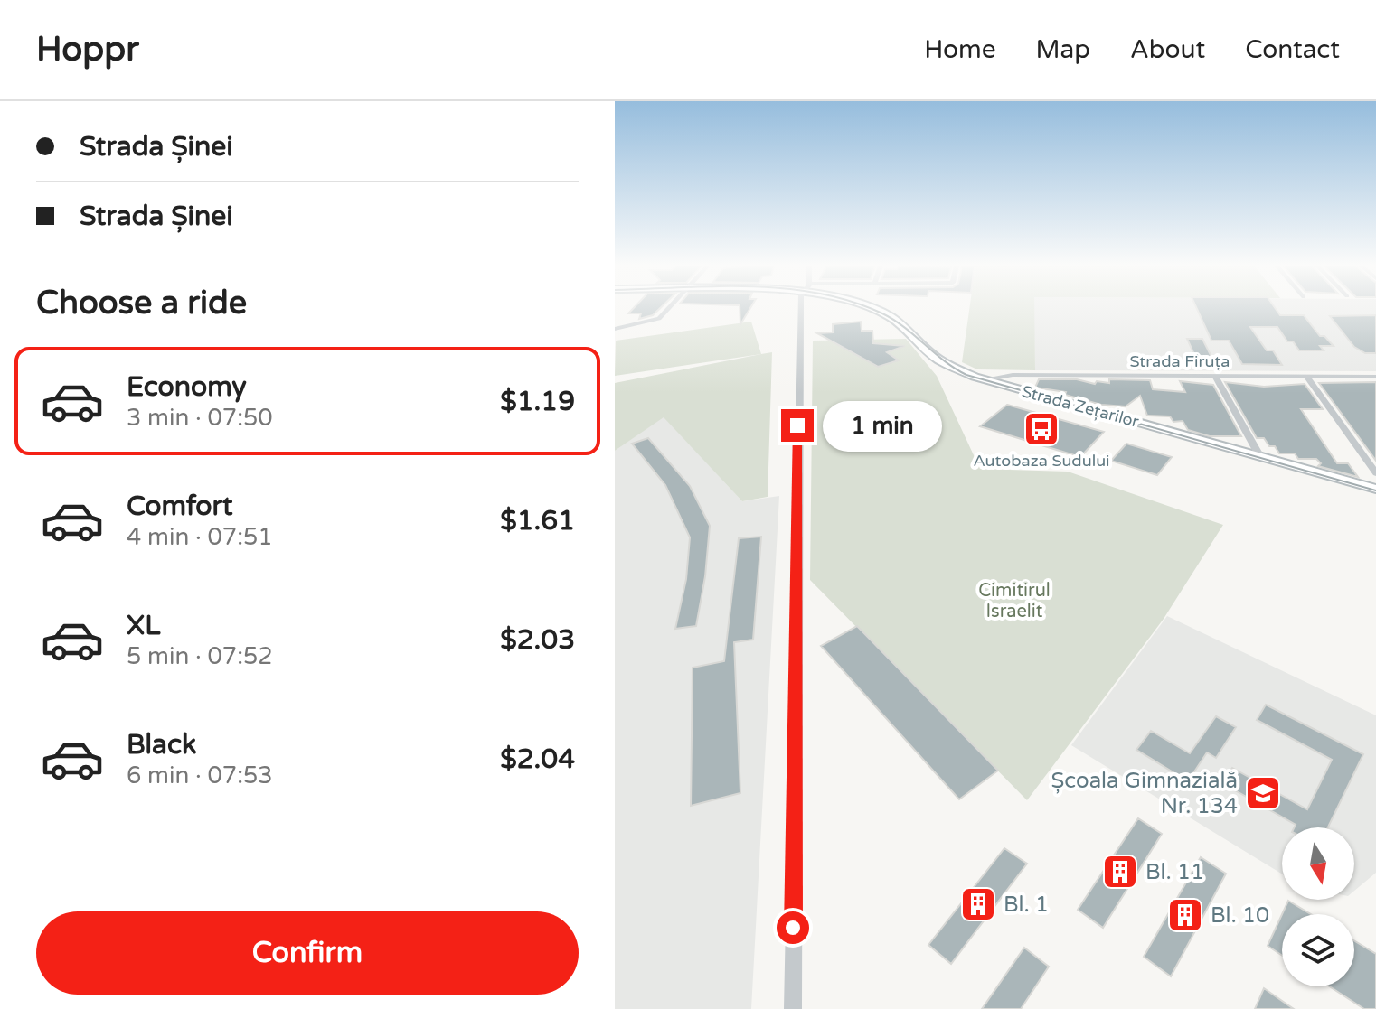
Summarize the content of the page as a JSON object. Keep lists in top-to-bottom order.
{
  "streets": {
    "main road": ["Strada Zețarilor"],
    "street": ["Strada Firuța"]
  },
  "crossings": [
    ["Strada Firuța", "Strada Zețarilor"]
  ],
  "parks": ["Cimitirul Israelit"],
  "places": {
    "bus stop": ["Autobaza Sudului"],
    "school or university": ["Școala Gimnazială Nr. 134"],
    "building": ["Bl. 11", "Bl. 1", "Bl. 10"]
  },
  "north": "bottom",
  "page": {
    "header": "Hoppr",
    "nav": [
      "Home",
      "Map",
      "About",
      "Contact"
    ],
    "banner": ["Strada Șinei", "Strada Șinei"],
    "heading": "Choose a ride",
    "list": [
      {
        "name": "Economy",
        "note": "3 min · 07:50",
        "value": "$1.19"
      },
      {
        "name": "Comfort",
        "note": "4 min · 07:51",
        "value": "$1.61"
      },
      {
        "name": "XL",
        "note": "5 min · 07:52",
        "value": "$2.03"
      },
      {
        "name": "Black",
        "note": "6 min · 07:53",
        "value": "$2.04"
      }
    ],
    "bubble": "1 min",
    "buttons": "Confirm"
  }
}
